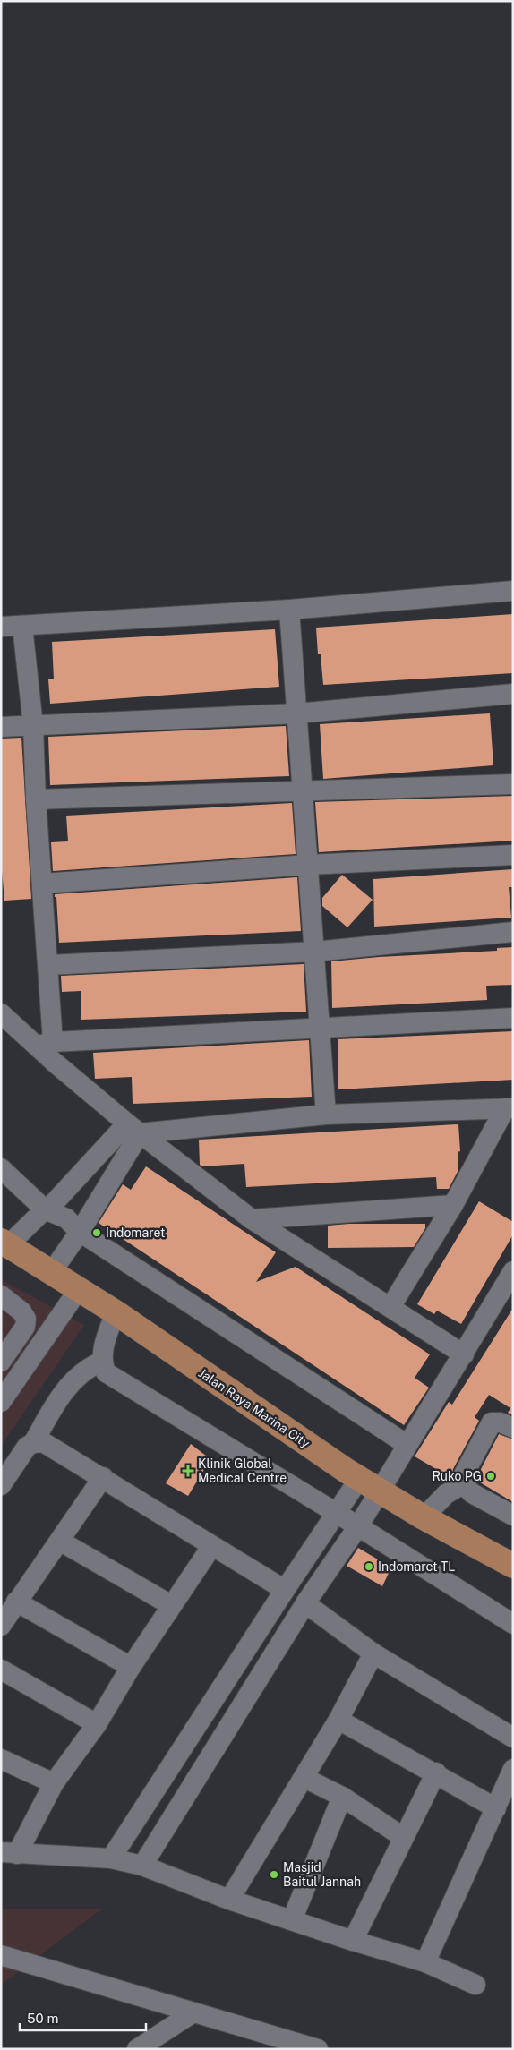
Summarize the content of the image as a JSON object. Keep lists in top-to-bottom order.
{
  "streets": {
    "main road": ["Jalan Raya Marina City"]
  },
  "places": {
    "other": [
      "Indomaret",
      "Ruko PG",
      "Indomaret TL",
      "Masjid Baitul Jannah"
    ],
    "health": ["Klinik Global Medical Centre"]
  },
  "scale_bar": "50 m"
}
